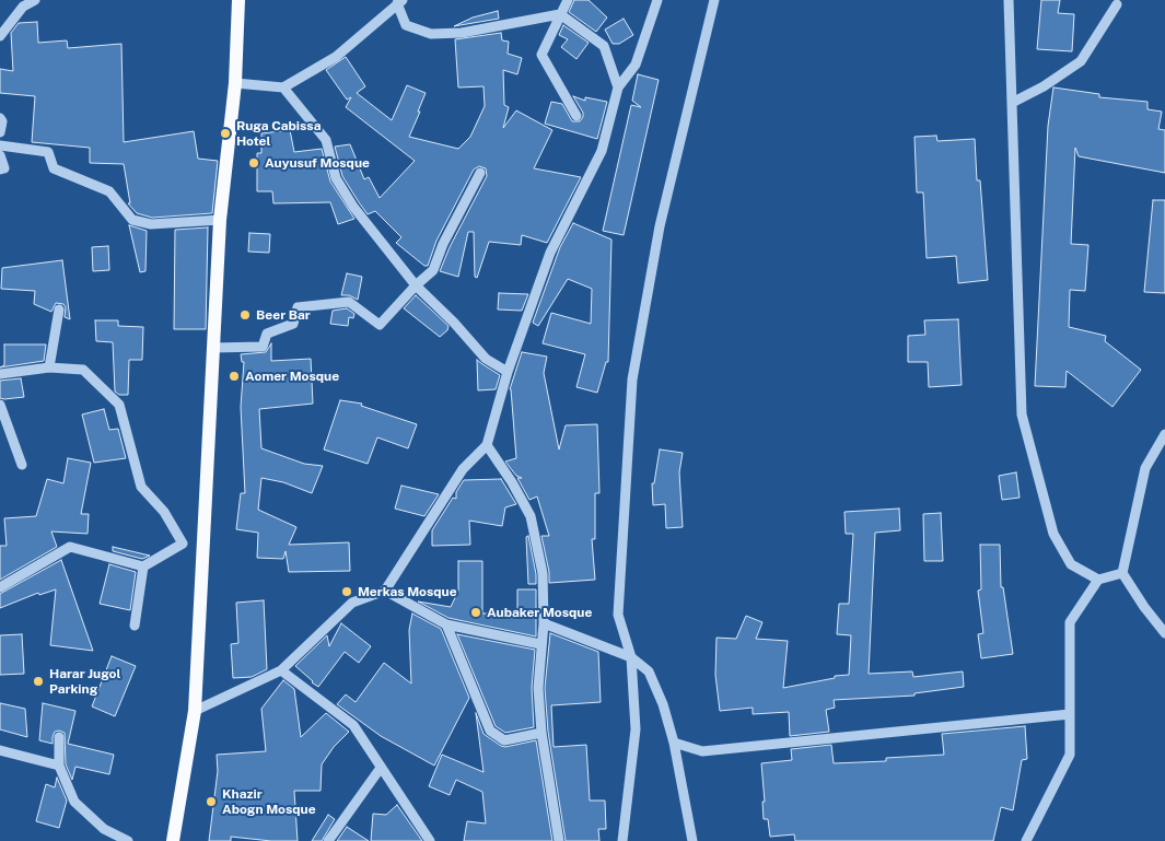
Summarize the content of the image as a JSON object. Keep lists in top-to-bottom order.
{
  "places": [
    "Ruga Cabissa Hotel",
    "Auyusuf Mosque",
    "Beer Bar",
    "Aomer Mosque",
    "Merkas Mosque",
    "Aubaker Mosque",
    "Harar Jugol Parking",
    "Khazir Abogn Mosque"
  ]
}
